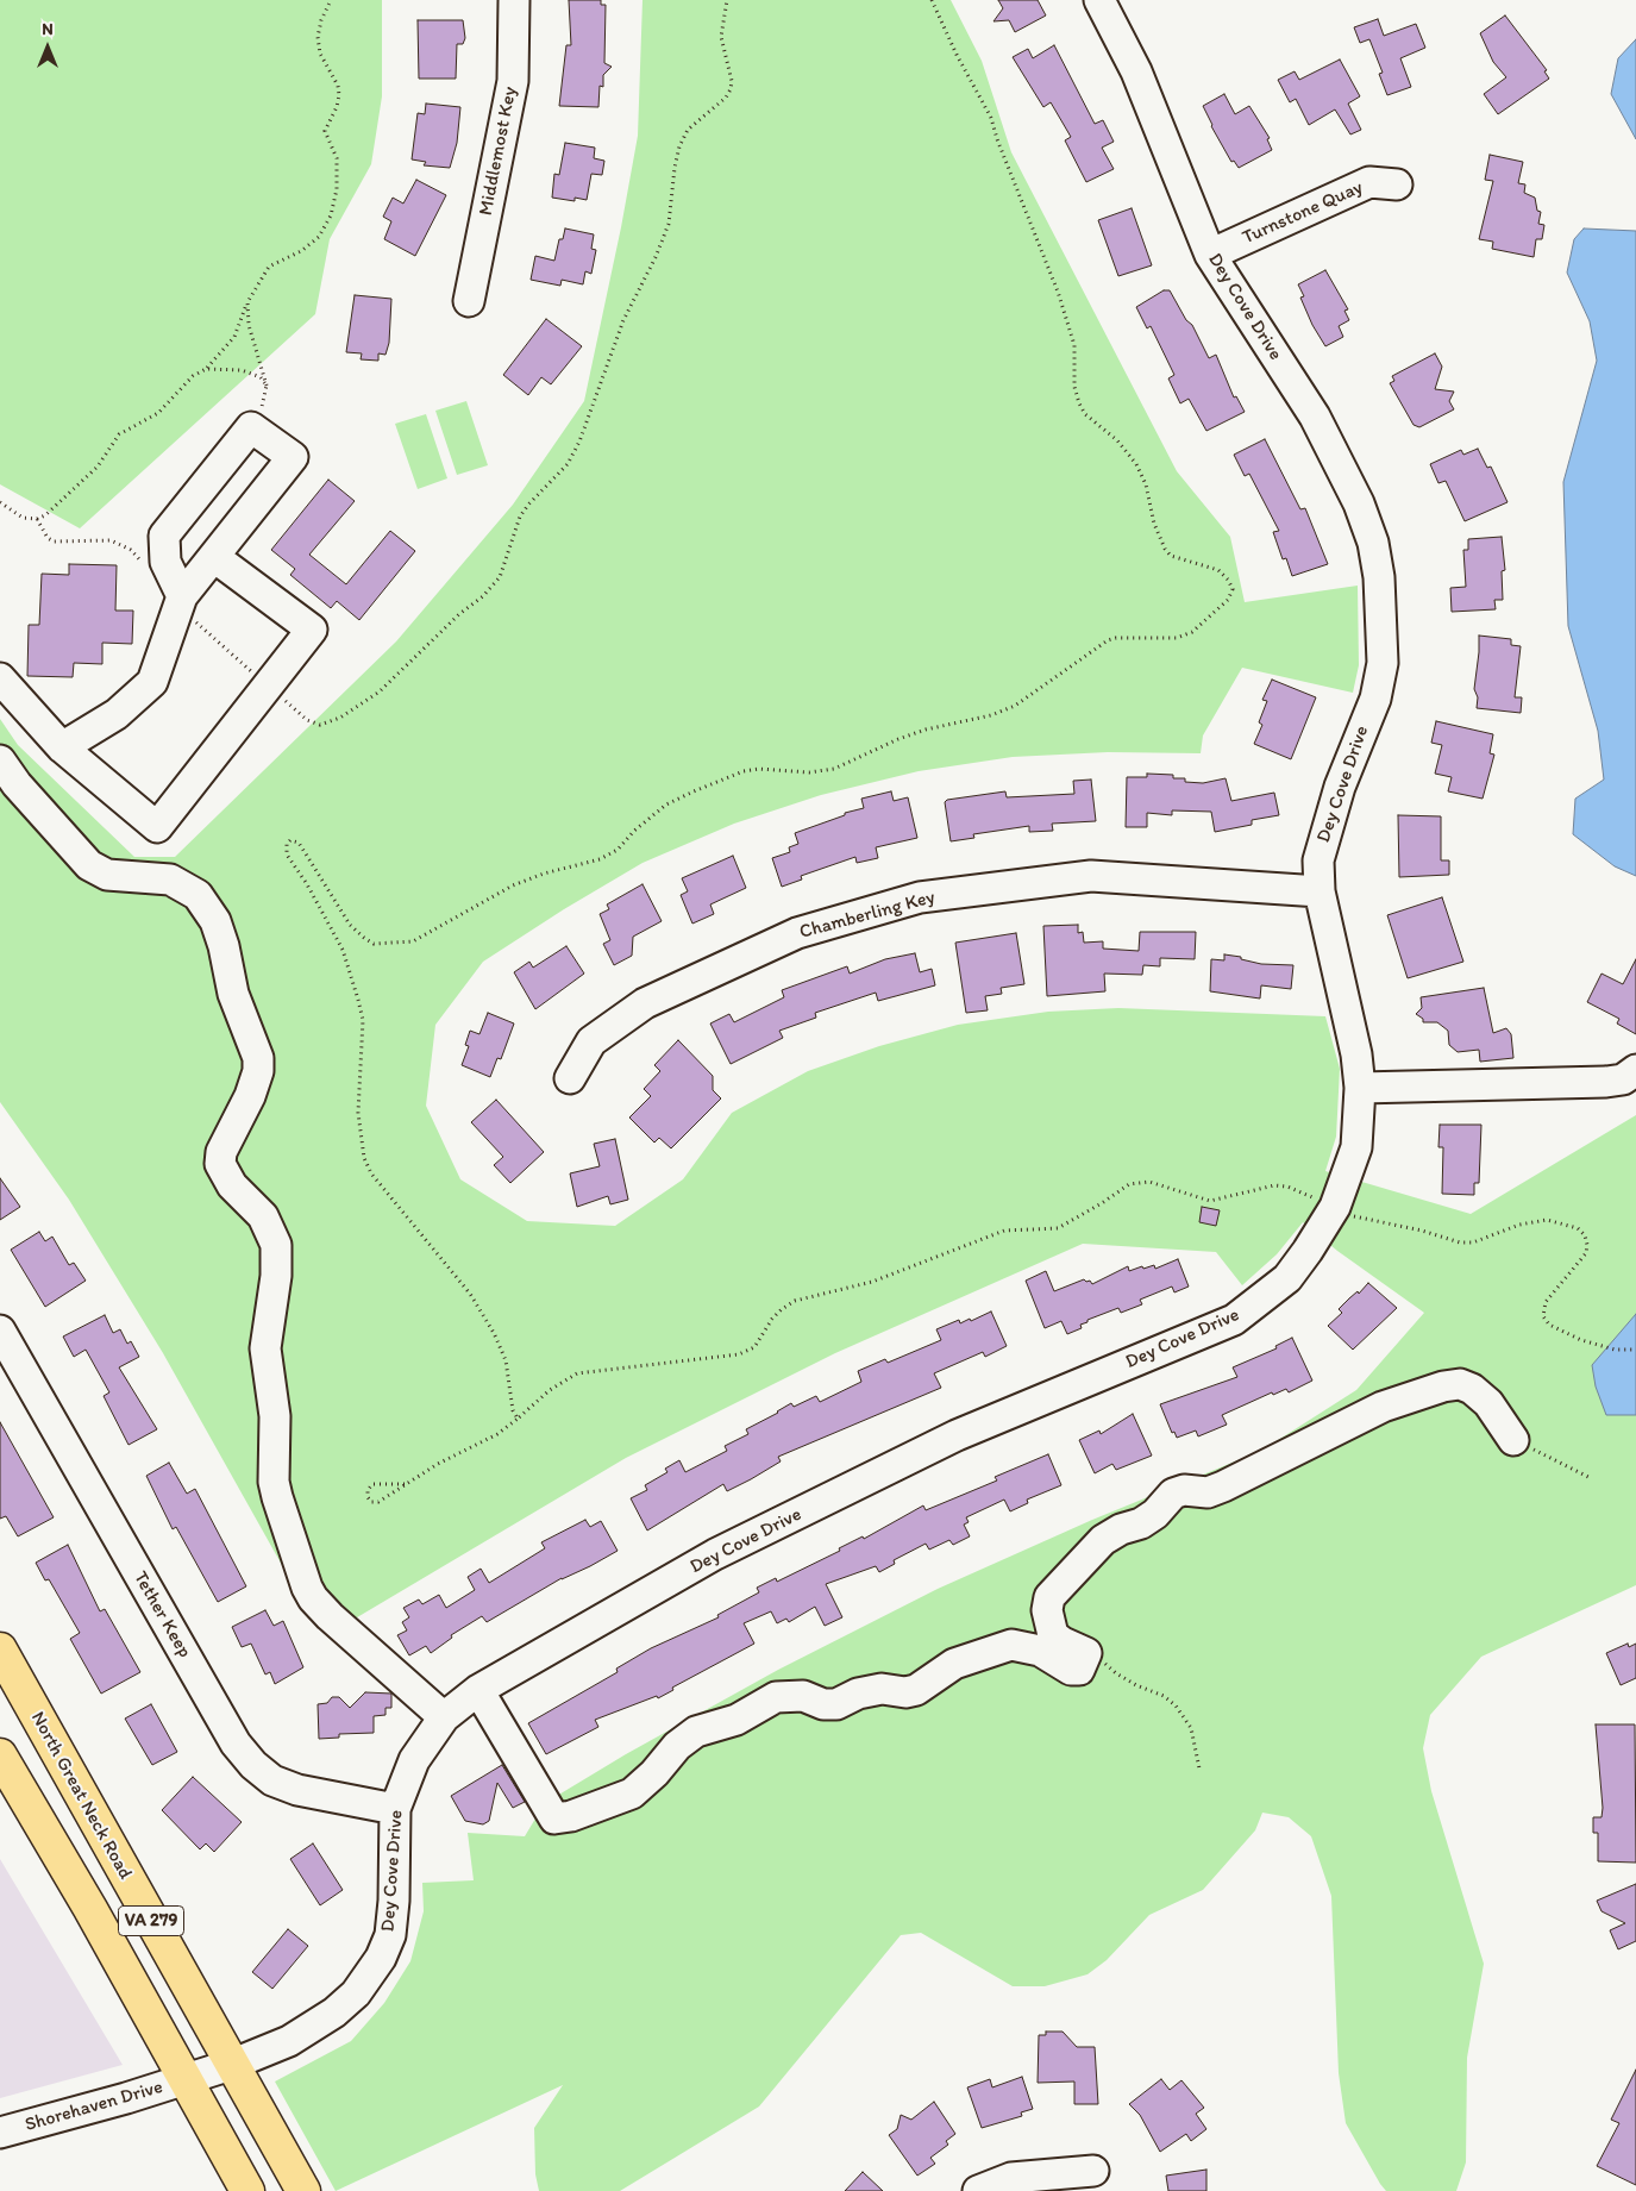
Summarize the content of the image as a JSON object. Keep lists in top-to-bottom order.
{
  "streets": {
    "main road": ["North Great Neck Road", "VA 279"],
    "street": [
      "Middlemost Key",
      "Turnstone Quay",
      "Dey Cove Drive",
      "Chamberling Key",
      "Tether Keep",
      "Shorehaven Drive"
    ]
  },
  "crossings": [
    ["Turnstone Quay", "Dey Cove Drive"],
    ["Dey Cove Drive", "Chamberling Key"],
    ["Dey Cove Drive", "Tether Keep"],
    ["Dey Cove Drive", "North Great Neck Road"],
    ["Dey Cove Drive", "VA 279"],
    ["Dey Cove Drive", "Shorehaven Drive"],
    ["VA 279", "Shorehaven Drive"]
  ],
  "north": "top"
}
